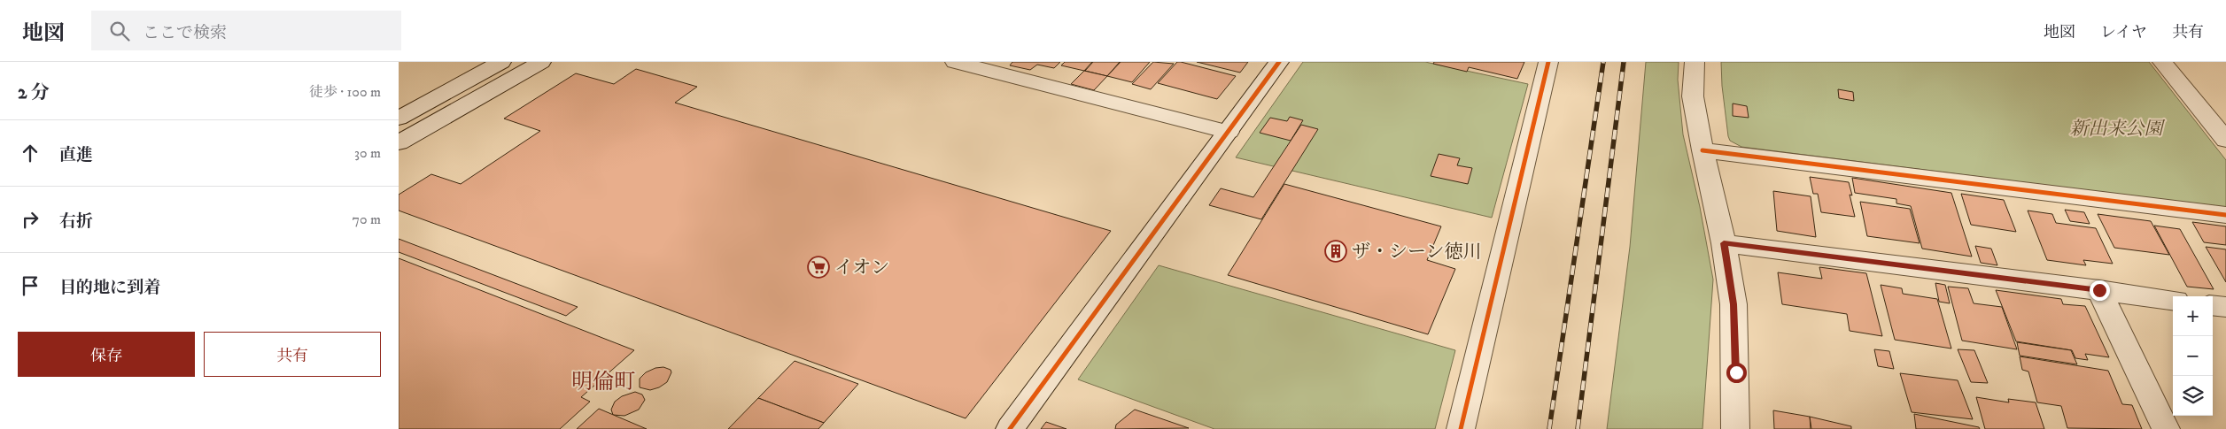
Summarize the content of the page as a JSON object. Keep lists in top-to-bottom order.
{
  "districts": ["明倫町"],
  "parks": ["新出来公園"],
  "places": {
    "building": ["ザ・シーン徳川"],
    "supermarket": ["イオン"]
  },
  "page": {
    "header": "地図",
    "search": "ここで検索",
    "nav": ["地図", "レイヤ", "共有"],
    "heading": ["2 分", "徒歩 · 100 m"],
    "list": [
      ["直進", "30 m"],
      ["右折", "70 m"],
      "目的地に到着"
    ],
    "map_buttons": ["+", "−"],
    "buttons": ["保存", "共有"]
  }
}
